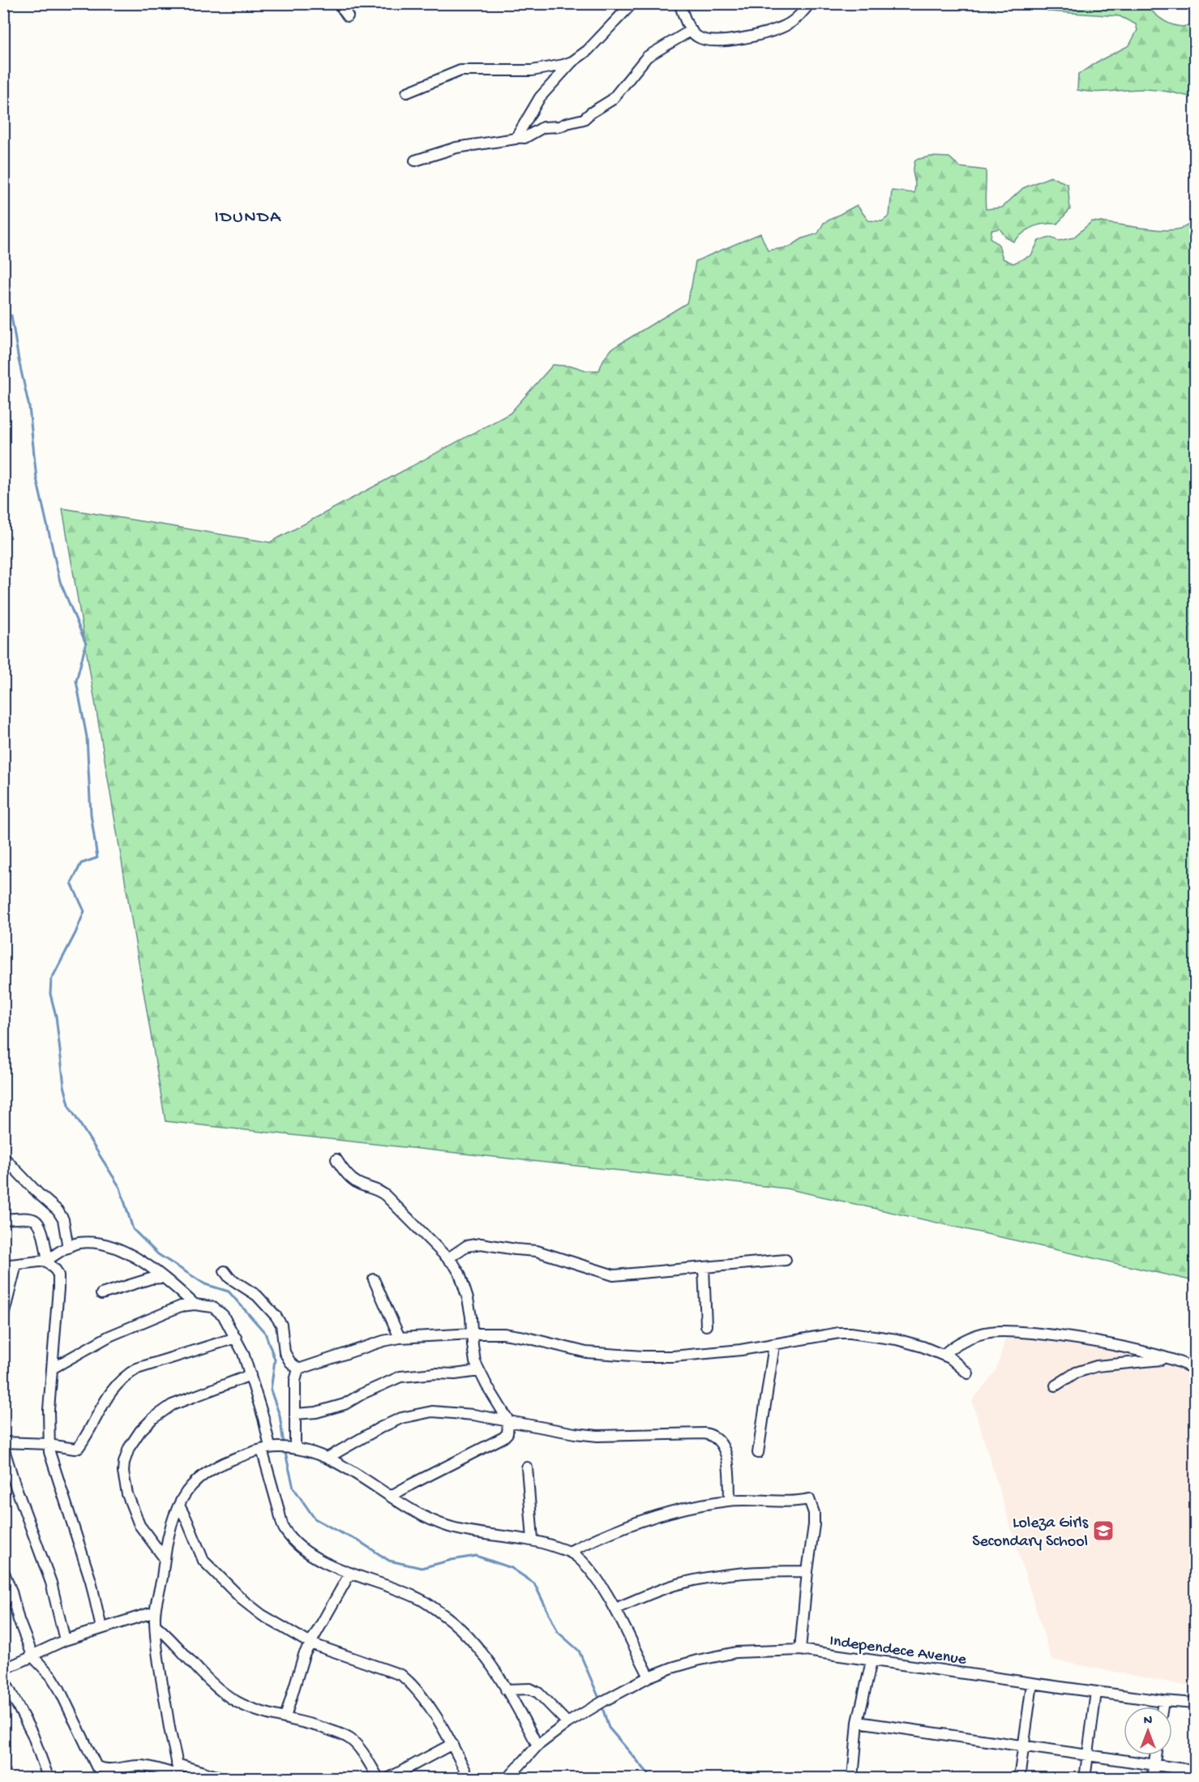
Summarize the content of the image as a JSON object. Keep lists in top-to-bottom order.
{
  "streets": {
    "street": ["Independece Avenue"]
  },
  "districts": ["IDUNDA"],
  "places": {
    "school or university": ["Loleza Girls Secondary School"]
  },
  "north": "top"
}
